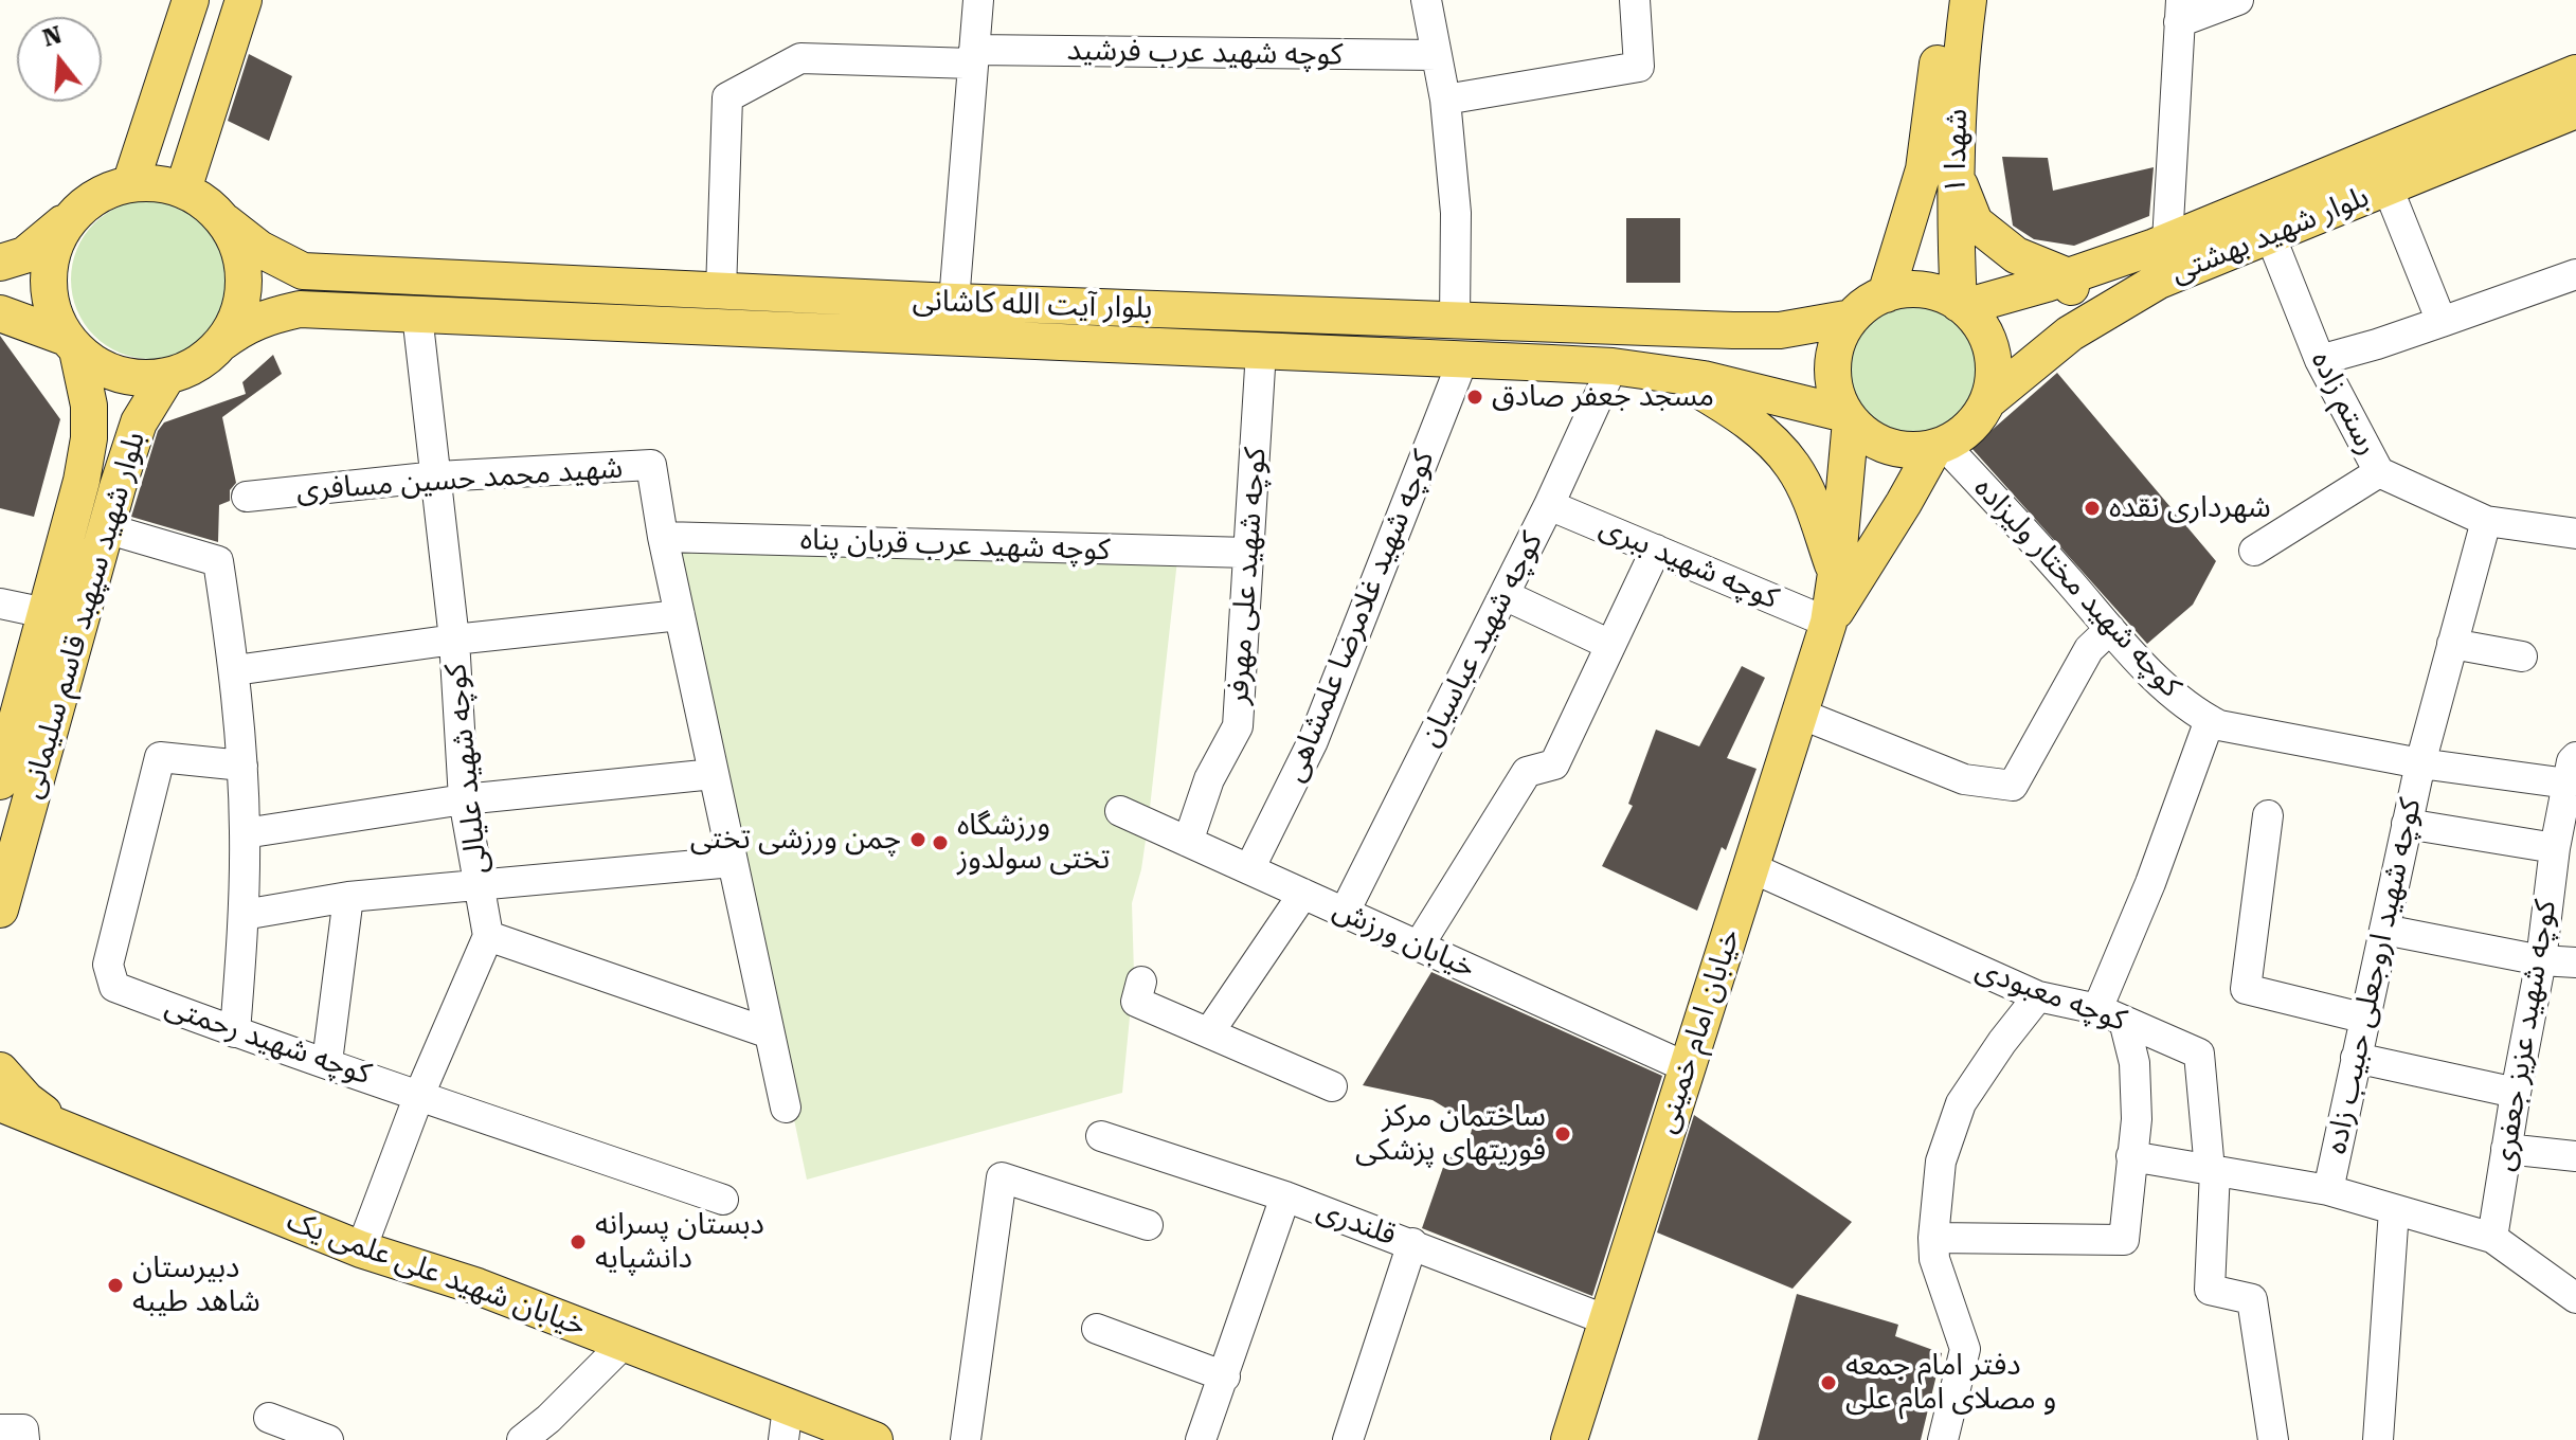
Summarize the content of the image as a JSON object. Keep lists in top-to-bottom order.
{
  "streets": {
    "main road": [
      "شهدا ۱",
      "بلوار شهید بهشتی",
      "بلوار آیت الله کاشانی",
      "بلوار شهید سپهبد قاسم سلیمانی",
      "خیابان امام خمینی",
      "خیابان شهید علی علمی یک"
    ],
    "street": [
      "کوچه شهید عرب فرشید",
      "رستم زاده",
      "شهید محمد حسین مسافری",
      "کوچه شهید عرب قربان پناه",
      "کوچه شهید ببری",
      "کوچه شهید علی مهرفر",
      "کوچه شهید مختار ولیزاده",
      "کوچه شهید غلامرضا علمشاهی",
      "کوچه شهید عباسیان",
      "کوچه شهید علیالی",
      "خیابان ورزش",
      "کوچه شهید اروجعلی حبیب زاده",
      "کوچه معبودی",
      "کوچه شهید عزیز جعفری",
      "کوچه شهید رحمتی",
      "قلندری"
    ]
  },
  "crossings": [
    ["کوچه شهید عرب فرشید", "بلوار آیت الله کاشانی"],
    ["شهدا ۱", "بلوار شهید بهشتی"],
    ["شهدا ۱", "بلوار آیت الله کاشانی"],
    ["شهدا ۱", "کوچه شهید مختار ولیزاده"],
    ["بلوار شهید بهشتی", "بلوار آیت الله کاشانی"],
    ["بلوار شهید بهشتی", "رستم زاده"],
    ["بلوار شهید بهشتی", "کوچه شهید مختار ولیزاده"],
    ["بلوار آیت الله کاشانی", "کوچه شهید علی مهرفر"],
    ["بلوار آیت الله کاشانی", "کوچه شهید مختار ولیزاده"],
    ["بلوار آیت الله کاشانی", "بلوار شهید سپهبد قاسم سلیمانی"],
    ["بلوار آیت الله کاشانی", "کوچه شهید غلامرضا علمشاهی"],
    ["بلوار آیت الله کاشانی", "کوچه شهید عباسیان"],
    ["بلوار آیت الله کاشانی", "کوچه شهید علیالی"],
    ["رستم زاده", "کوچه شهید اروجعلی حبیب زاده"],
    ["شهید محمد حسین مسافری", "کوچه شهید عرب قربان پناه"],
    ["شهید محمد حسین مسافری", "کوچه شهید علیالی"],
    ["کوچه شهید عرب قربان پناه", "کوچه شهید علی مهرفر"],
    ["کوچه شهید ببری", "کوچه شهید عباسیان"],
    ["کوچه شهید ببری", "خیابان امام خمینی"],
    ["کوچه شهید علی مهرفر", "خیابان ورزش"],
    ["کوچه شهید مختار ولیزاده", "کوچه شهید اروجعلی حبیب زاده"],
    ["کوچه شهید مختار ولیزاده", "کوچه شهید عزیز جعفری"],
    ["کوچه شهید غلامرضا علمشاهی", "خیابان ورزش"],
    ["کوچه شهید عباسیان", "خیابان ورزش"],
    ["خیابان ورزش", "خیابان امام خمینی"],
    ["کوچه معبودی", "خیابان امام خمینی"],
    ["خیابان امام خمینی", "قلندری"]
  ],
  "places": [
    "مسجد جعفر صادق",
    "شهرداری نقده",
    "چمن ورزشی تختی",
    "ورزشگاه تختی سولدوز",
    "ساختمان مرکز فوریتهای پزشکی",
    "دبستان پسرانه دانشپایه",
    "دبیرستان شاهد طیبه",
    "دفتر امام جمعه و مصلای امام علی"
  ],
  "north": "top"
}
